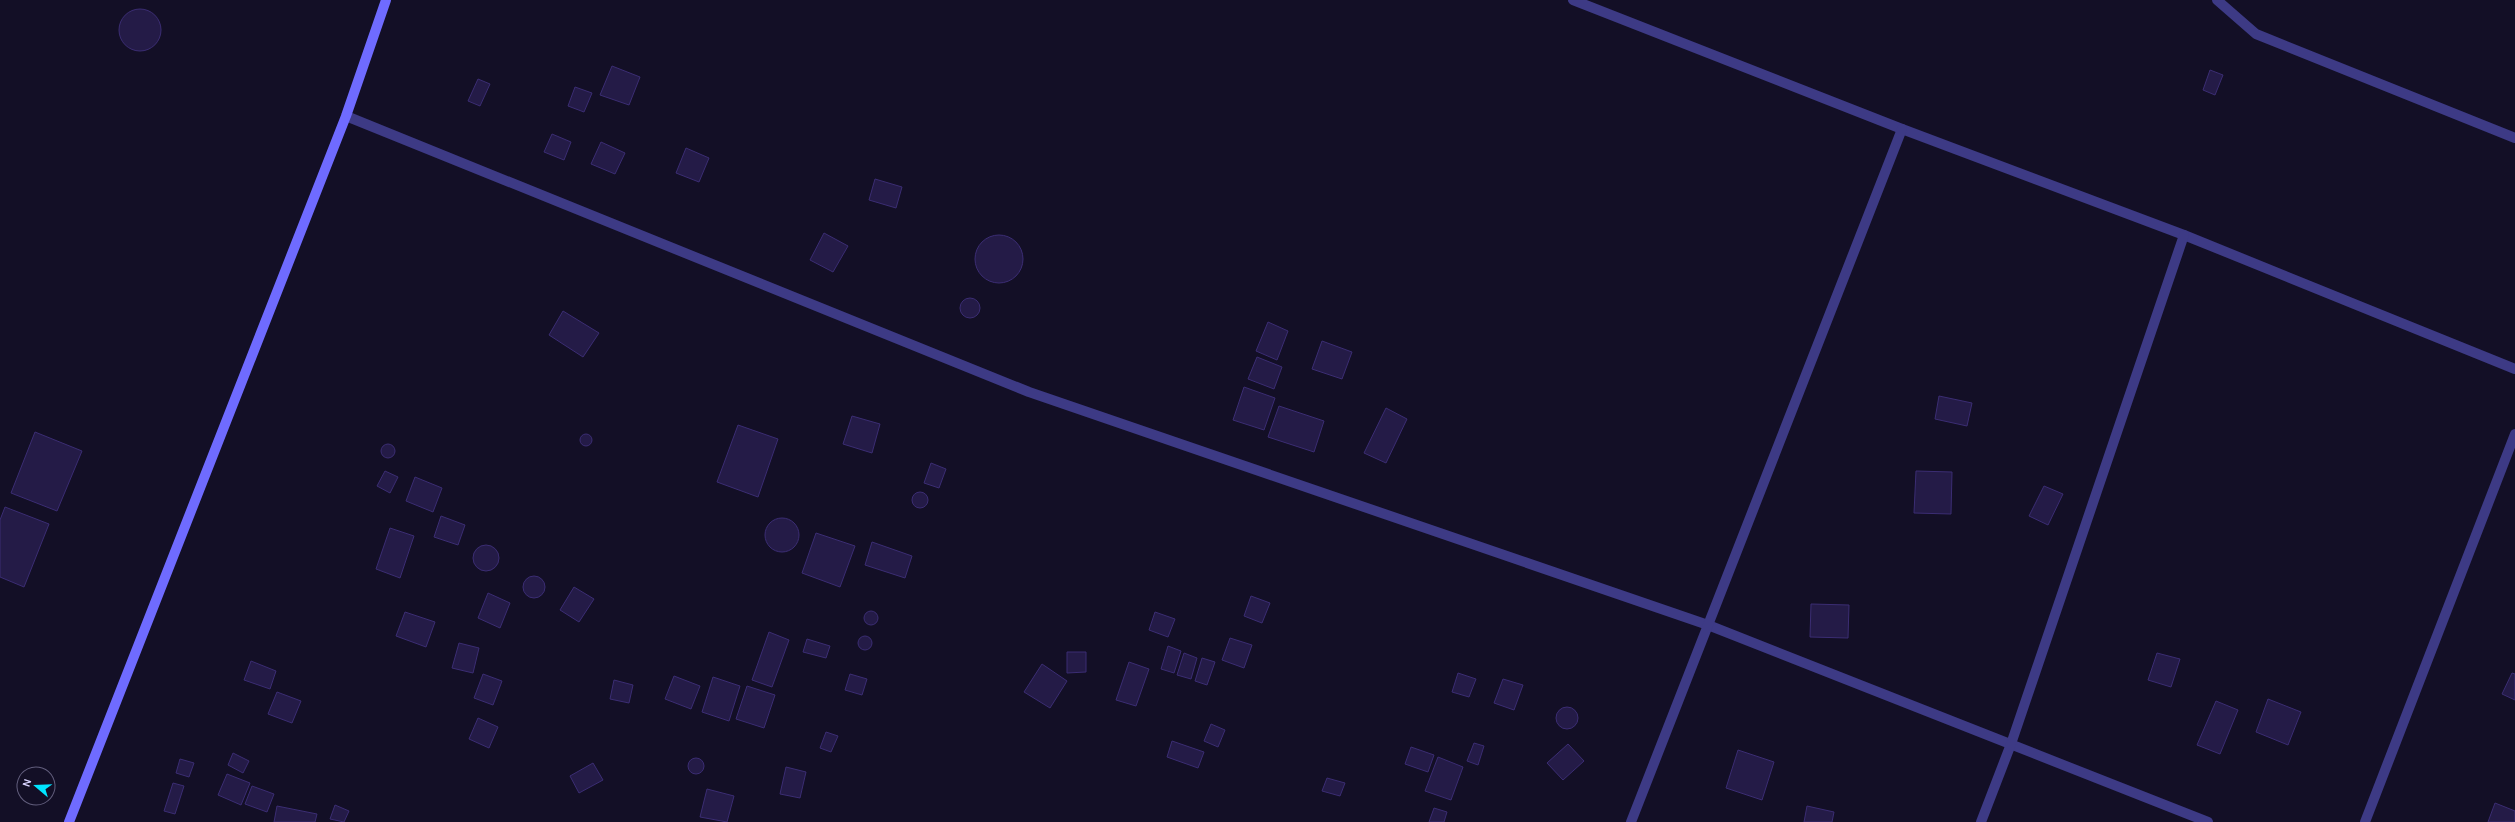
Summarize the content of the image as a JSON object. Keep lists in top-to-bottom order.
{
  "north": "left"
}
